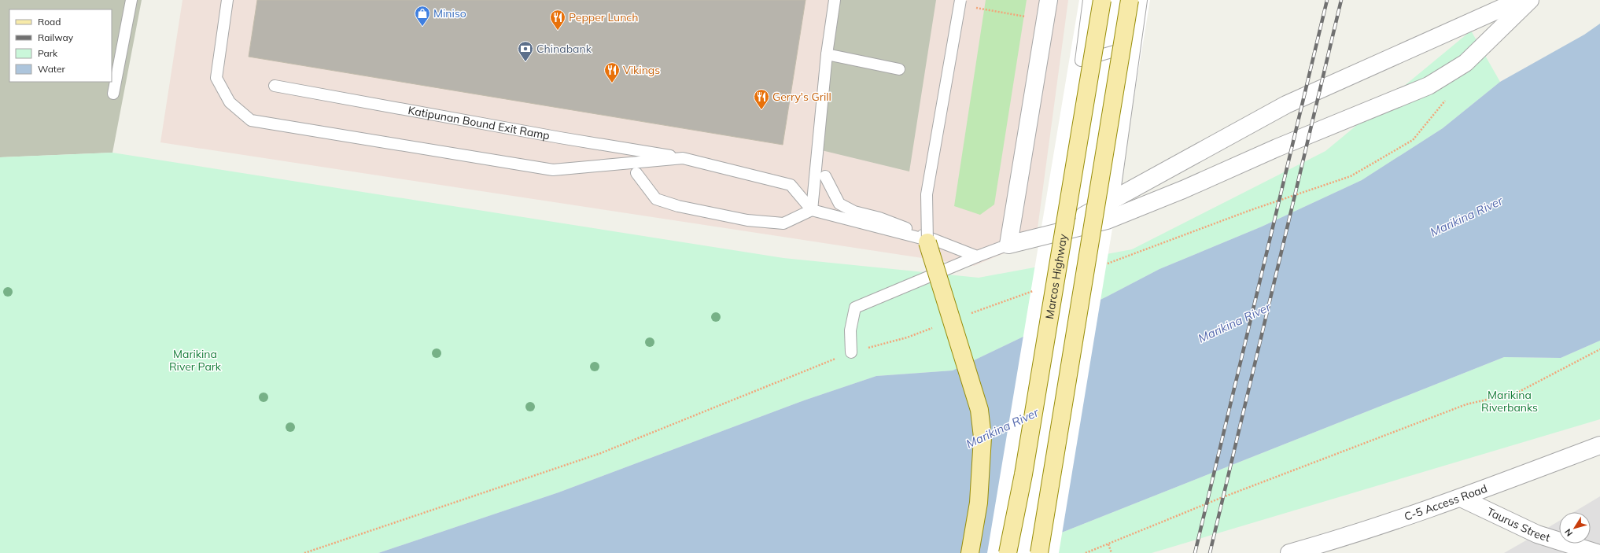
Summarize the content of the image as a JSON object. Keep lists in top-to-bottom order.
{
  "streets": {
    "main road": ["Marcos Highway"],
    "street": ["C-5 Access Road", "Taurus Street"],
    "lane": ["Katipunan Bound Exit Ramp"]
  },
  "crossings": [
    ["C-5 Access Road", "Taurus Street"]
  ],
  "water": ["Marikina River"],
  "parks": ["Marikina River Park", "Marikina Riverbanks"],
  "places": {
    "shop": ["Miniso"],
    "restaurant": ["Pepper Lunch", "Vikings", "Gerry's Grill"],
    "bank": ["Chinabank"]
  },
  "legend": [
    "Road",
    "Railway",
    "Park",
    "Water"
  ],
  "north": "bottom left"
}
